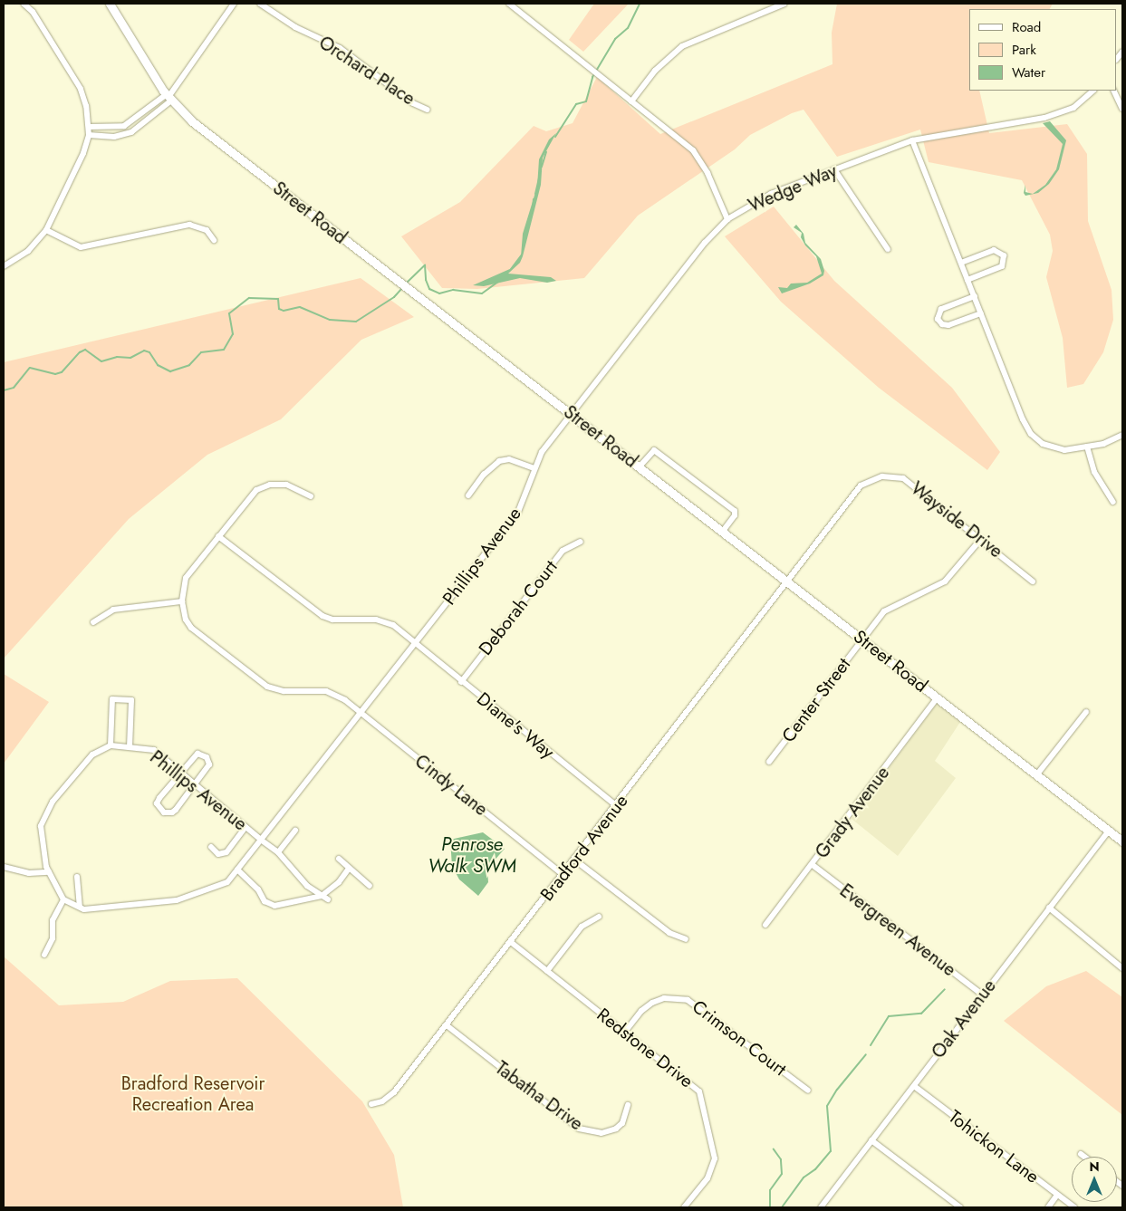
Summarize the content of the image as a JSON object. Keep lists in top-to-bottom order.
{
  "streets": {
    "main road": ["Street Road"],
    "street": [
      "Orchard Place",
      "Wedge Way",
      "Wayside Drive",
      "Phillips Avenue",
      "Deborah Court",
      "Center Street",
      "Diane's Way",
      "Cindy Lane",
      "Grady Avenue",
      "Bradford Avenue",
      "Evergreen Avenue",
      "Oak Avenue",
      "Crimson Court",
      "Redstone Drive",
      "Tabatha Drive",
      "Tohickon Lane"
    ]
  },
  "crossings": [
    ["Wedge Way", "Street Road"],
    ["Wedge Way", "Phillips Avenue"],
    ["Street Road", "Wayside Drive"],
    ["Street Road", "Phillips Avenue"],
    ["Street Road", "Center Street"],
    ["Street Road", "Grady Avenue"],
    ["Street Road", "Bradford Avenue"],
    ["Street Road", "Oak Avenue"],
    ["Wayside Drive", "Center Street"],
    ["Wayside Drive", "Bradford Avenue"],
    ["Phillips Avenue", "Diane's Way"],
    ["Phillips Avenue", "Cindy Lane"],
    ["Deborah Court", "Diane's Way"],
    ["Diane's Way", "Bradford Avenue"],
    ["Cindy Lane", "Bradford Avenue"],
    ["Grady Avenue", "Evergreen Avenue"],
    ["Bradford Avenue", "Redstone Drive"],
    ["Bradford Avenue", "Tabatha Drive"],
    ["Evergreen Avenue", "Oak Avenue"],
    ["Oak Avenue", "Tohickon Lane"],
    ["Crimson Court", "Redstone Drive"]
  ],
  "water": ["Penrose Walk SWM"],
  "parks": ["Bradford Reservoir Recreation Area"],
  "legend": ["Road", "Park", "Water"],
  "north": "top"
}
